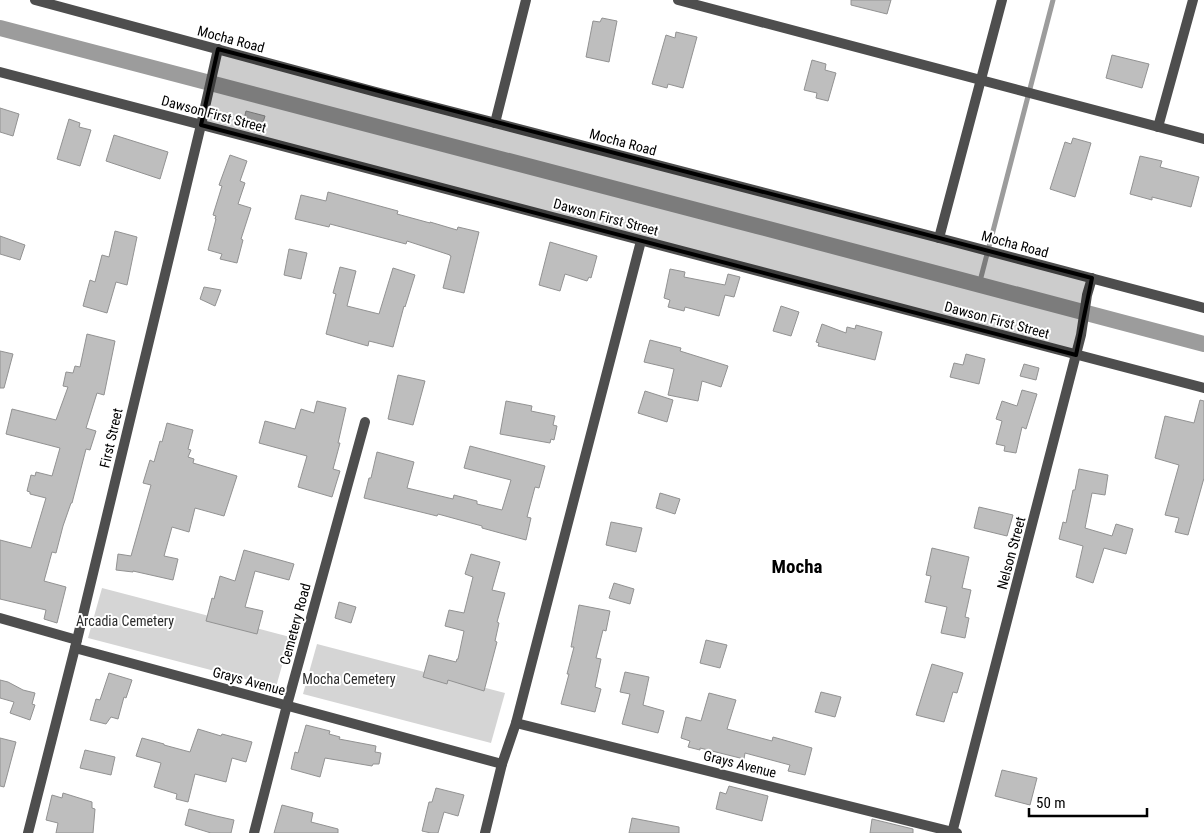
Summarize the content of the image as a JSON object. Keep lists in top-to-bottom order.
{
  "streets": {
    "street": [
      "Mocha Road",
      "Dawson First Street",
      "First Street",
      "Nelson Street",
      "Cemetery Road",
      "Grays Avenue"
    ]
  },
  "crossings": [
    ["Mocha Road", "First Street"],
    ["Mocha Road", "Nelson Street"],
    ["Dawson First Street", "First Street"],
    ["Dawson First Street", "Nelson Street"],
    ["First Street", "Grays Avenue"],
    ["Nelson Street", "Grays Avenue"],
    ["Cemetery Road", "Grays Avenue"]
  ],
  "districts": ["Mocha"],
  "parks": ["Arcadia Cemetery", "Mocha Cemetery"],
  "scale_bar": "50 m"
}
